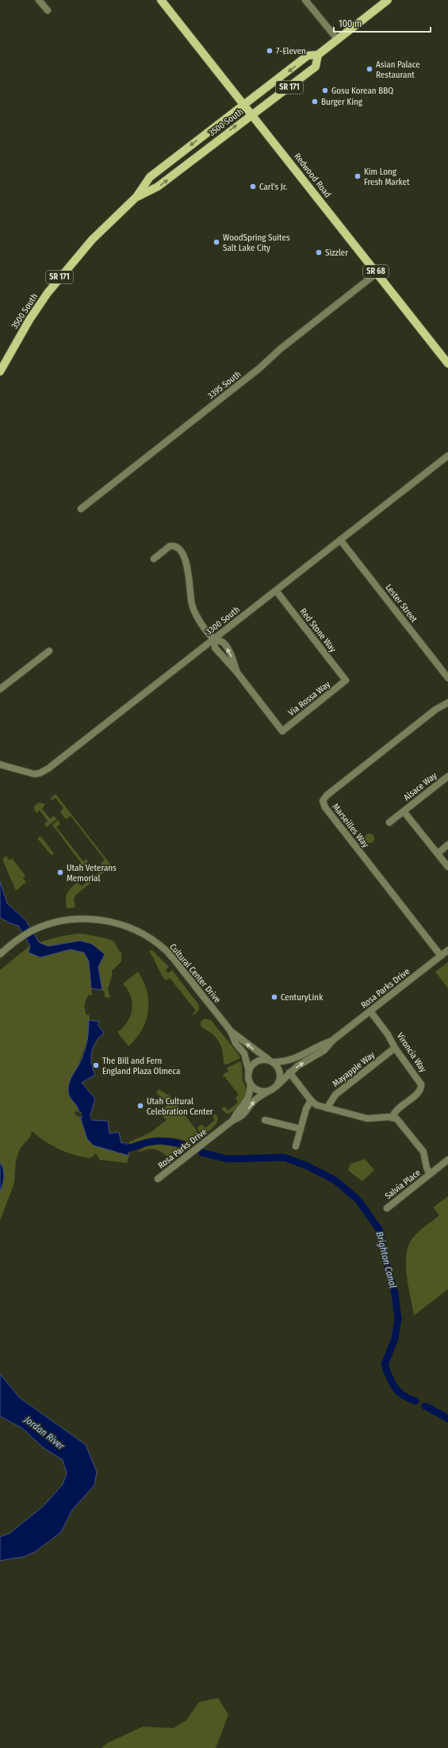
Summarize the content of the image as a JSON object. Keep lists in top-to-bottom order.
{
  "streets": {
    "main road": [
      "SR 171",
      "3500 South",
      "Redwood Road",
      "SR 68"
    ],
    "street": [
      "3395 South",
      "Lester Street",
      "3300 South",
      "Red Stone Way",
      "Via Rossa Way",
      "Alsace Way",
      "Marseilles Way",
      "Cultural Center Drive",
      "Rosa Parks Drive",
      "Vironcia Way",
      "Mayapple Way",
      "Salvia Place"
    ]
  },
  "crossings": [
    ["3500 South", "Redwood Road"],
    ["Redwood Road", "3395 South"],
    ["Lester Street", "3300 South"],
    ["3300 South", "Red Stone Way"],
    ["3300 South", "Via Rossa Way"],
    ["Red Stone Way", "Via Rossa Way"],
    ["Marseilles Way", "Rosa Parks Drive"],
    ["Cultural Center Drive", "Rosa Parks Drive"],
    ["Rosa Parks Drive", "Vironcia Way"],
    ["Vironcia Way", "Mayapple Way"]
  ],
  "water": ["Brighton Canal", "Jordan River"],
  "places": [
    "7-Eleven",
    "Asian Palace Restaurant",
    "Gosu Korean BBQ",
    "Burger King",
    "Kim Long Fresh Market",
    "Carl's Jr.",
    "WoodSpring Suites Salt Lake City",
    "Sizzler",
    "Utah Veterans Memorial",
    "CenturyLink",
    "The Bill and Fern England Plaza Olmeca",
    "Utah Cultural Celebration Center"
  ],
  "scale_bar": "100 m"
}
